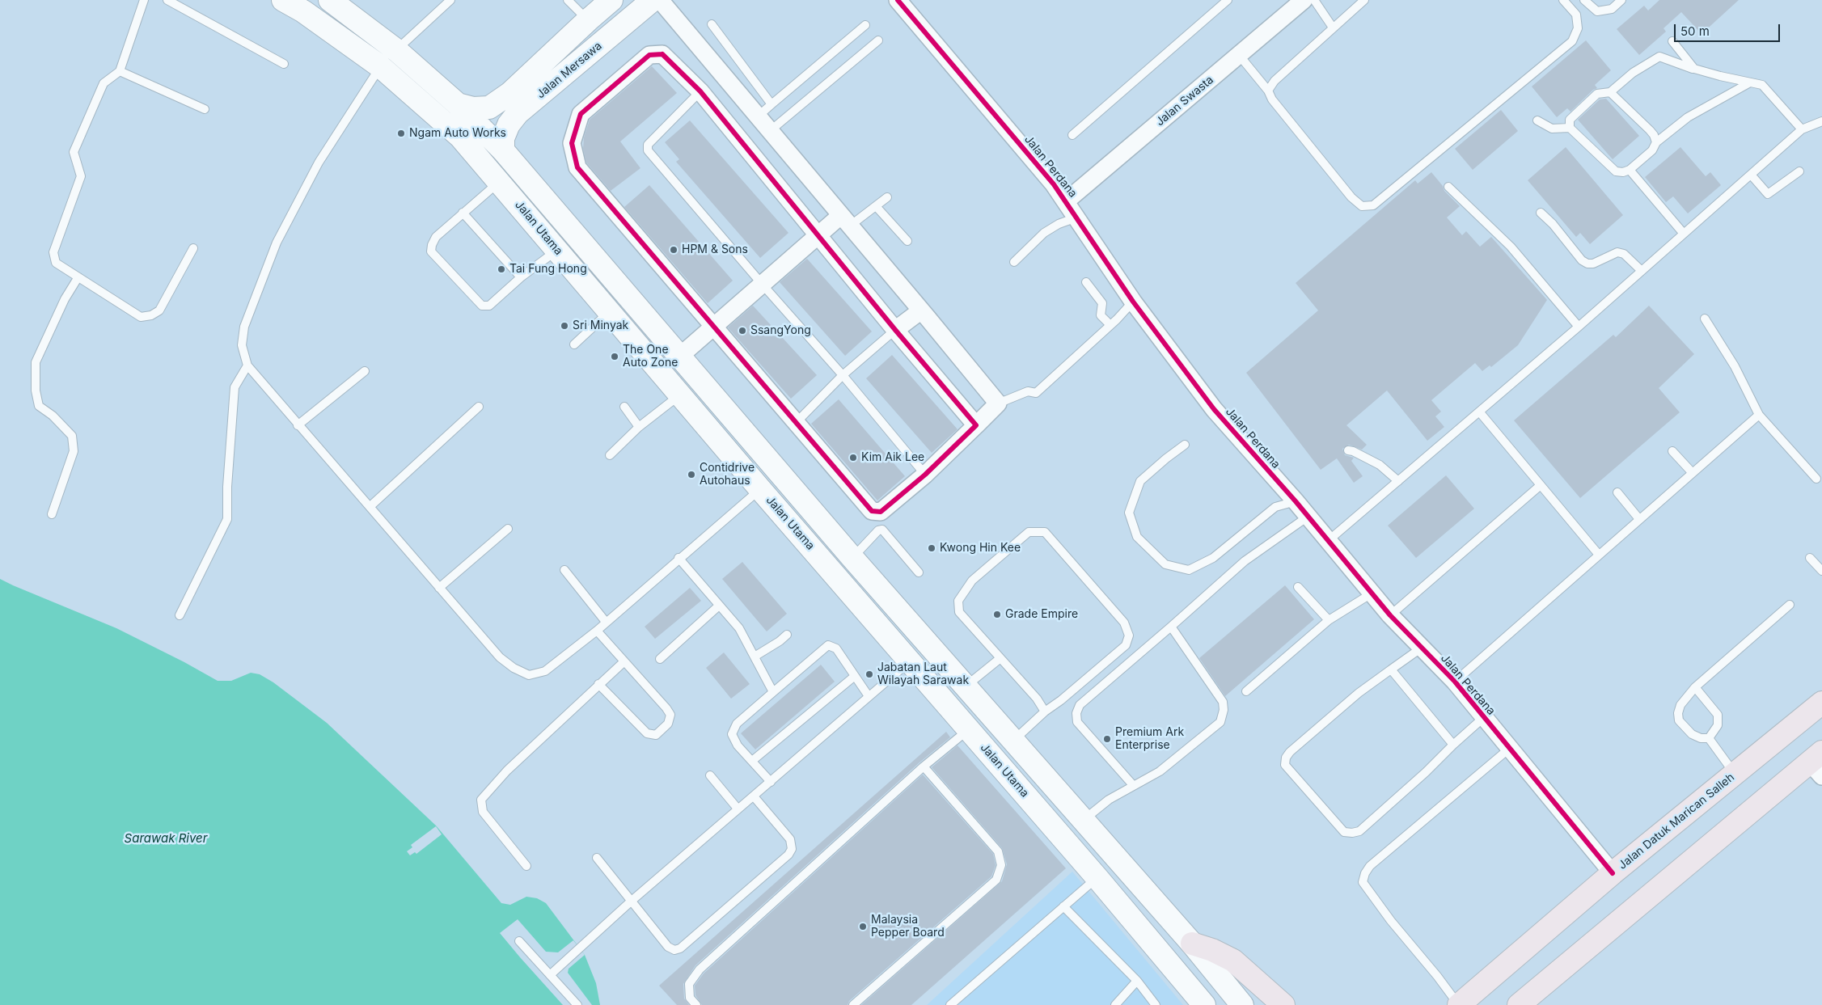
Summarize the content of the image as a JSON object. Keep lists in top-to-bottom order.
{
  "streets": {
    "highway": ["Jalan Datuk Marican Salleh"],
    "main road": ["Jalan Mersawa", "Jalan Utama"],
    "street": ["Jalan Swasta", "Jalan Perdana"]
  },
  "crossings": [
    ["Jalan Mersawa", "Jalan Utama"],
    ["Jalan Swasta", "Jalan Perdana"],
    ["Jalan Perdana", "Jalan Datuk Marican Salleh"]
  ],
  "water": ["Sarawak River"],
  "places": [
    "Ngam Auto Works",
    "HPM & Sons",
    "Tai Fung Hong",
    "Sri Minyak",
    "SsangYong",
    "The One Auto Zone",
    "Kim Aik Lee",
    "Contidrive Autohaus",
    "Kwong Hin Kee",
    "Grade Empire",
    "Jabatan Laut Wilayah Sarawak",
    "Premium Ark Enterprise",
    "Malaysia Pepper Board"
  ],
  "scale_bar": "50 m"
}
